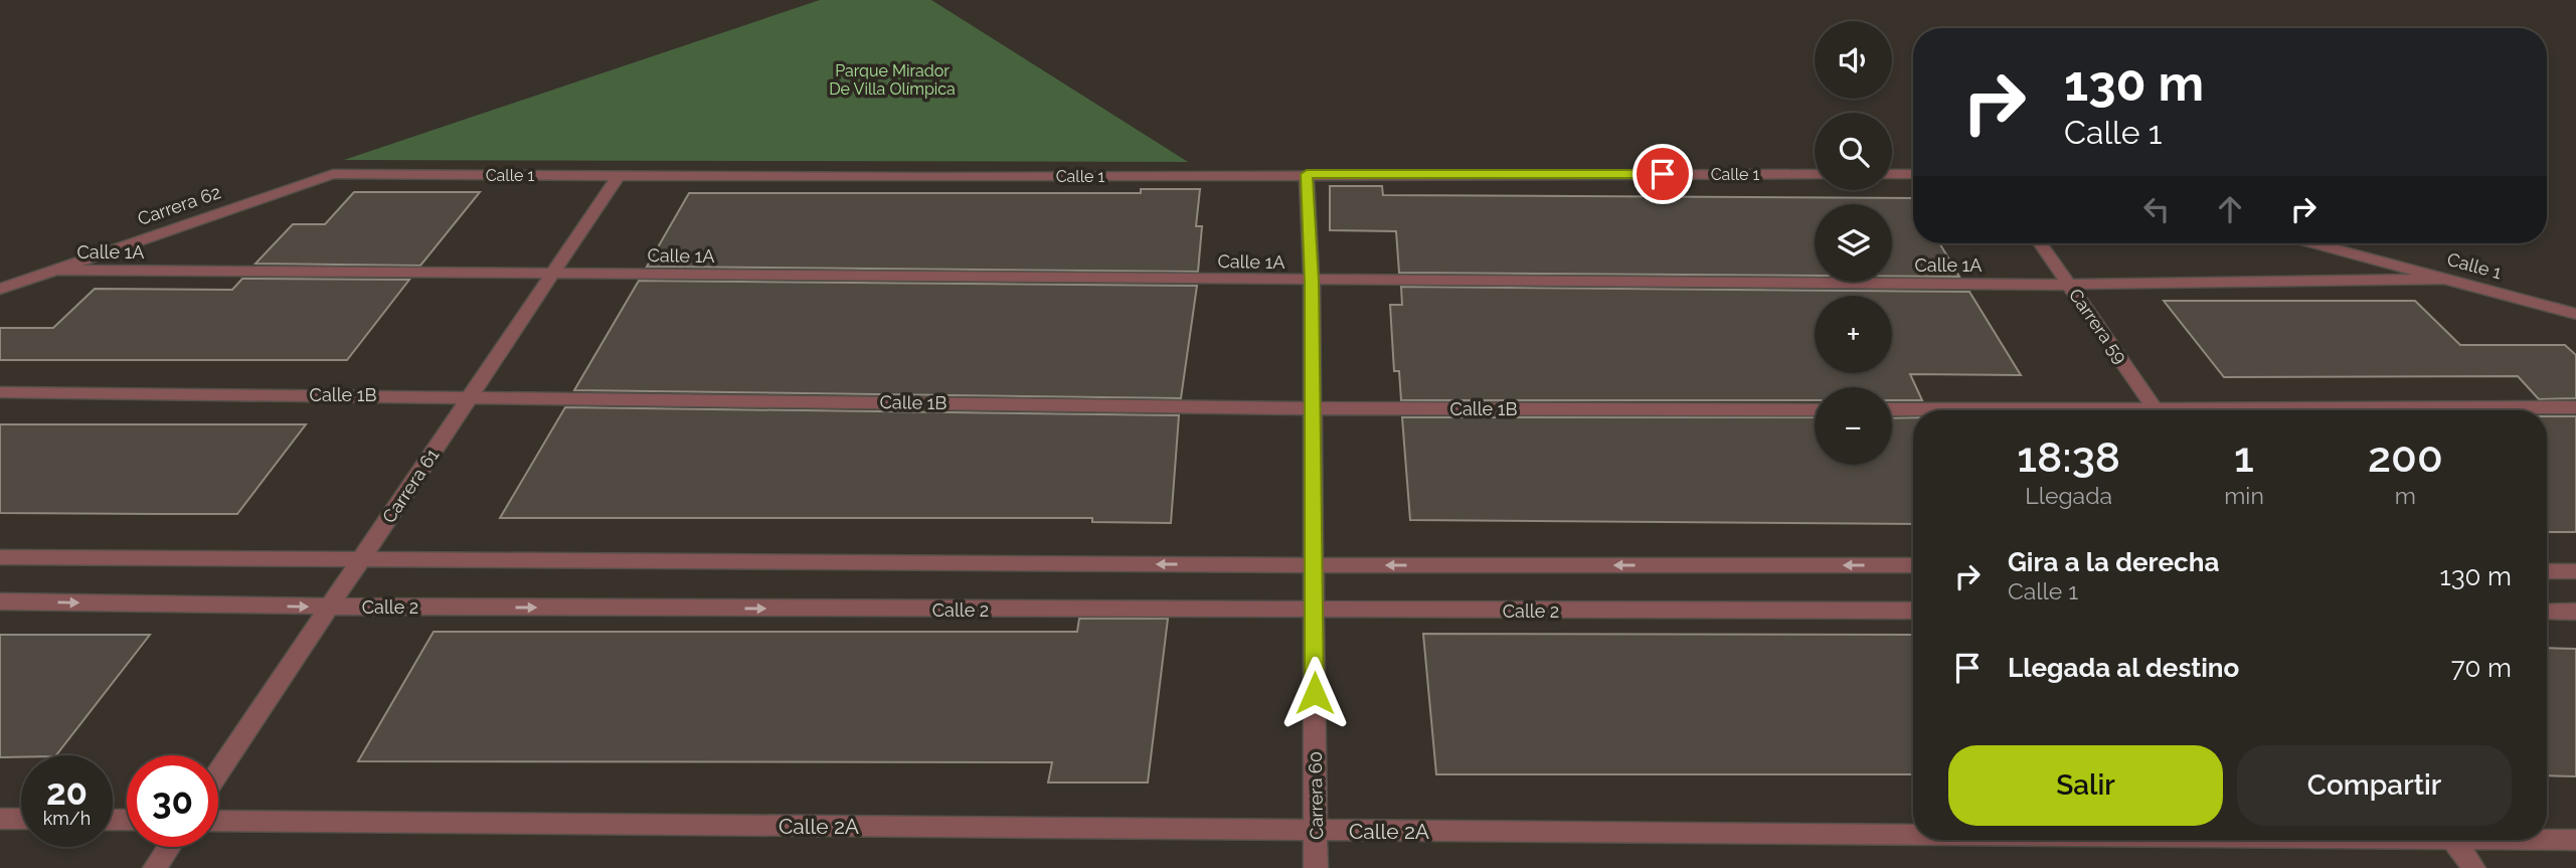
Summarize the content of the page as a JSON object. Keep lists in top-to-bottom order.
{
  "streets": {
    "street": [
      "Calle 1",
      "Carrera 62",
      "Calle 1A",
      "Carrera 59",
      "Calle 1B",
      "Carrera 61",
      "Calle 2",
      "Carrera 60",
      "Calle 2A"
    ]
  },
  "crossings": [
    ["Calle 1", "Carrera 62"],
    ["Calle 1", "Calle 1A"],
    ["Calle 1", "Carrera 61"],
    ["Calle 1", "Carrera 60"],
    ["Carrera 62", "Calle 1A"],
    ["Calle 1A", "Carrera 59"],
    ["Calle 1A", "Carrera 61"],
    ["Calle 1A", "Carrera 60"],
    ["Calle 1B", "Carrera 61"],
    ["Calle 1B", "Carrera 60"],
    ["Carrera 61", "Calle 2"],
    ["Calle 2", "Carrera 60"],
    ["Carrera 60", "Calle 2A"]
  ],
  "parks": ["Parque Mirador De Villa Olímpica"],
  "page": {
    "map_buttons": ["+", "−"],
    "turn": ["130 m", "Calle 1"],
    "eta": [
      "18:38",
      "Llegada",
      "1",
      "min",
      "200",
      "m"
    ],
    "list": [
      {
        "name": "Gira a la derecha",
        "note": "Calle 1",
        "value": "130 m"
      },
      {
        "name": "Llegada al destino",
        "value": "70 m"
      }
    ],
    "buttons": ["Salir", "Compartir"],
    "speed": "20 km/h",
    "limit": "30"
  }
}
